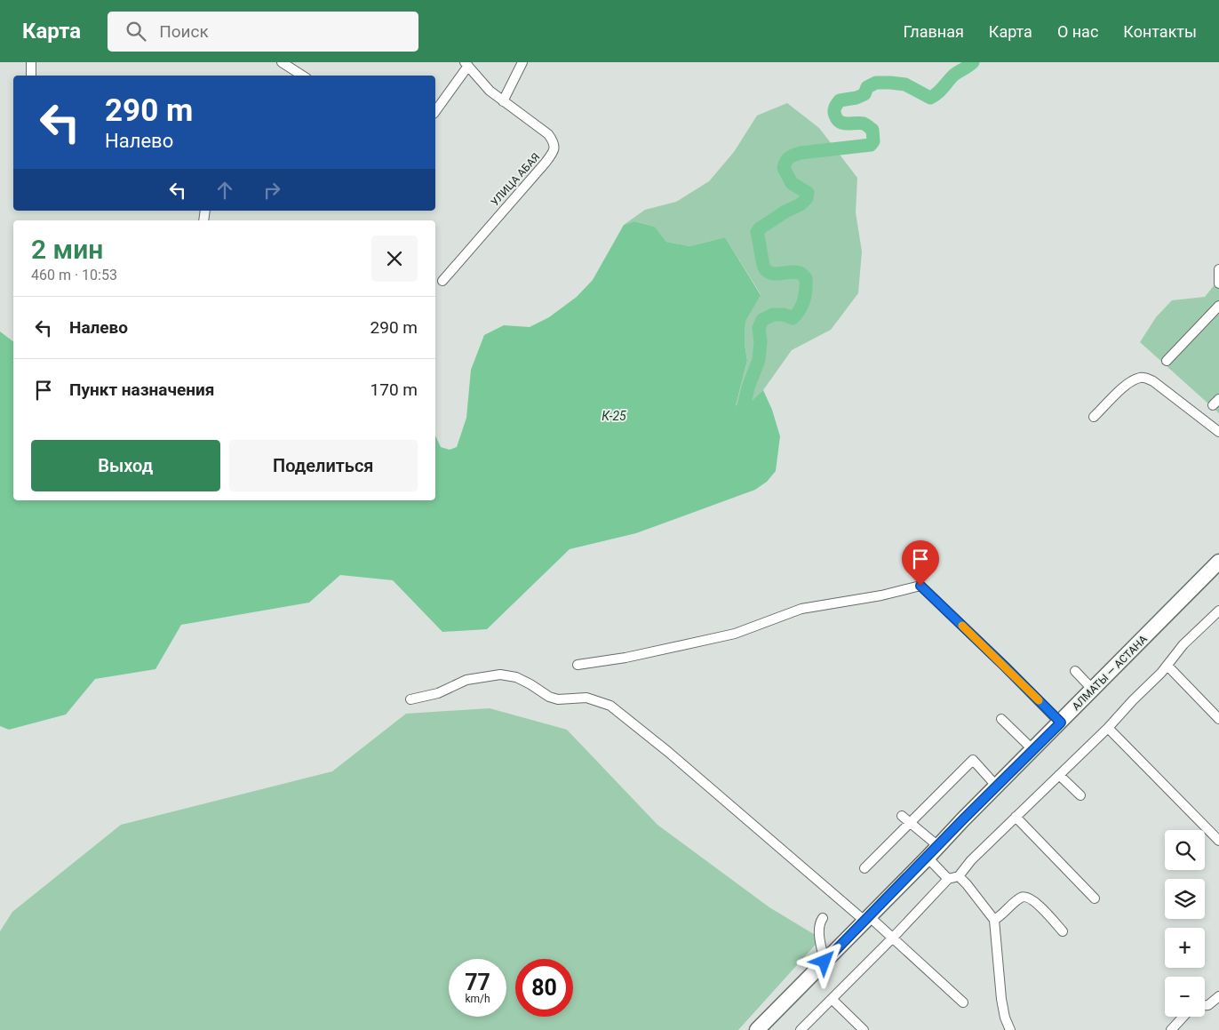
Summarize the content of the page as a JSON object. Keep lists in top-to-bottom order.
{
  "streets": {
    "highway": ["АЛМАТЫ — АСТАНА"],
    "street": ["УЛИЦА АБАЯ"]
  },
  "water": ["К-25"],
  "page": {
    "header": "Карта",
    "search": "Поиск",
    "nav": [
      "Главная",
      "Карта",
      "О нас",
      "Контакты"
    ],
    "turn": ["290 m", "Налево"],
    "heading": ["2 мин", "460 m · 10:53"],
    "list": [
      {
        "name": "Налево",
        "value": "290 m"
      },
      {
        "name": "Пункт назначения",
        "value": "170 m"
      }
    ],
    "buttons": ["Выход", "Поделиться"],
    "map_buttons": ["+", "−"],
    "speed": "77 km/h",
    "limit": "80"
  }
}
